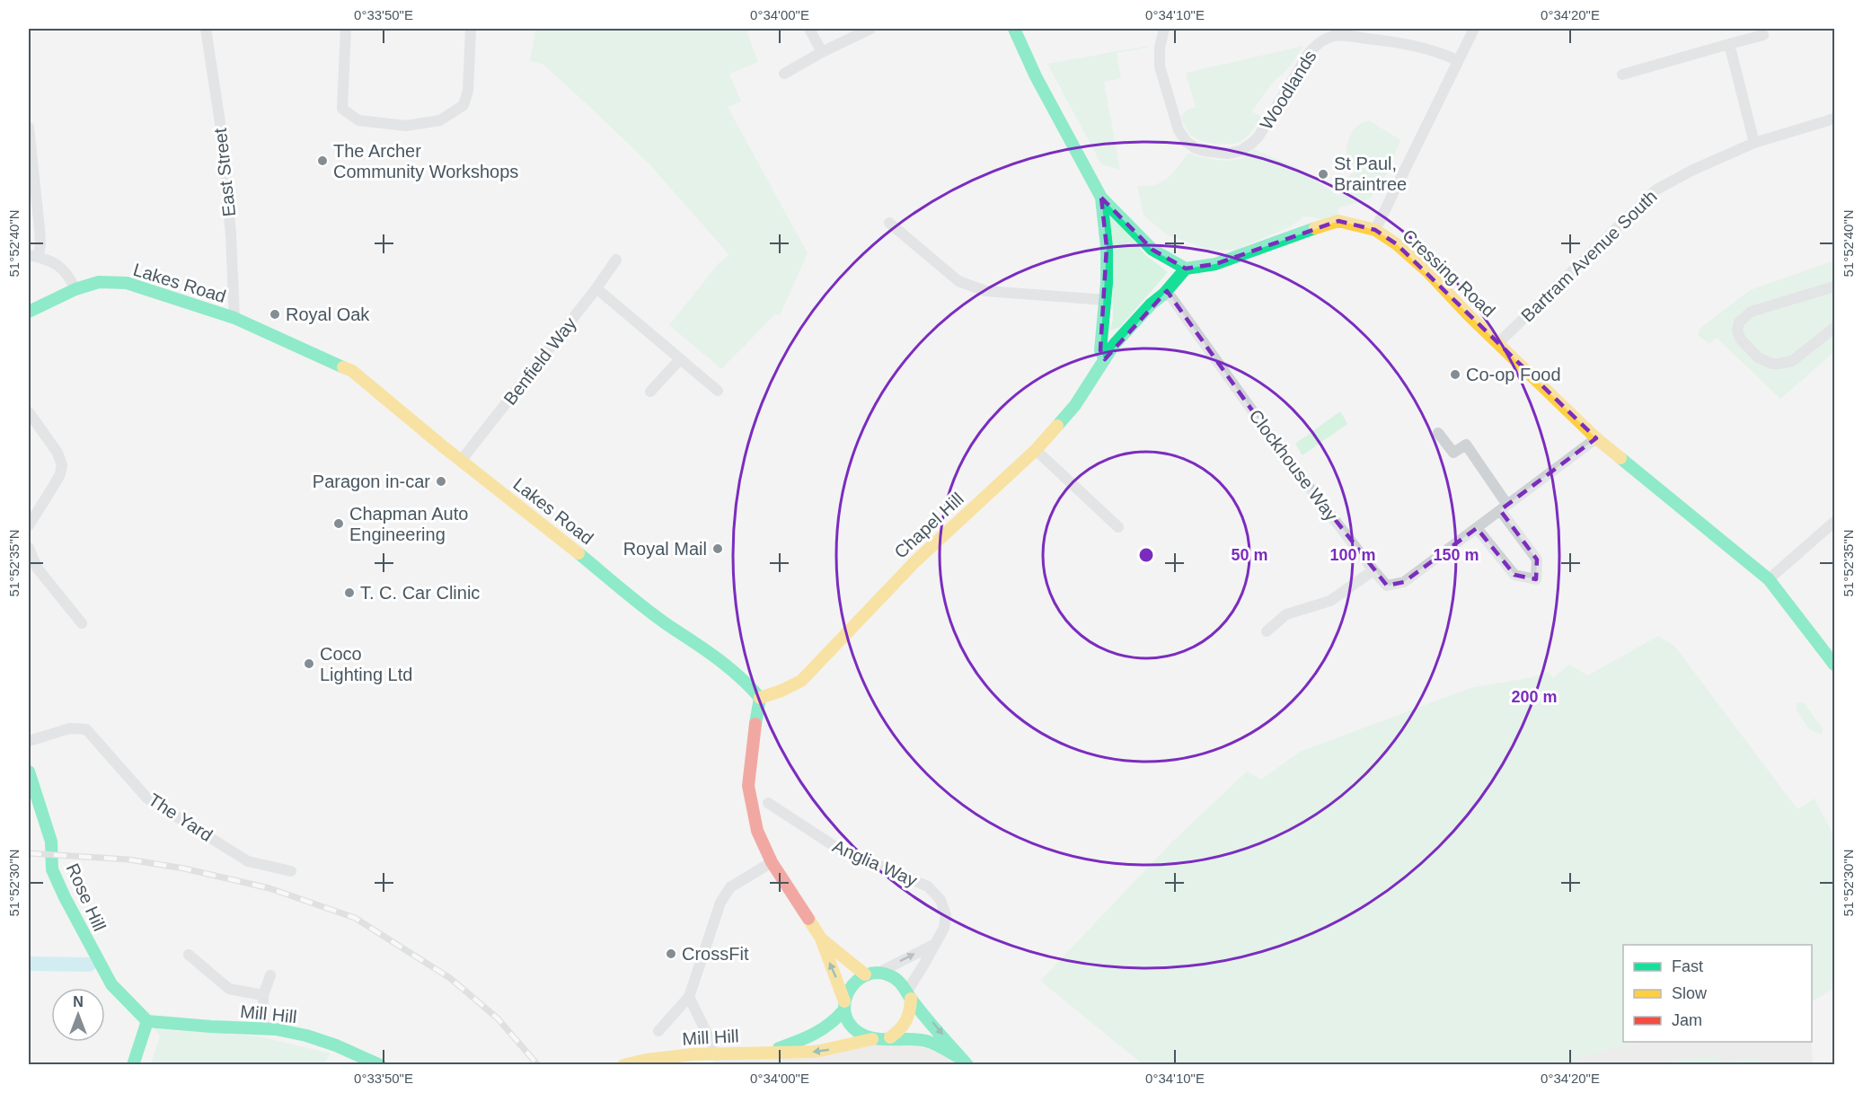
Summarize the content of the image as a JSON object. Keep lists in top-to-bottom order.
{
  "streets": {
    "street": [
      "Woodlands",
      "East Street",
      "Bartram Avenue South",
      "Cressing Road",
      "Lakes Road",
      "Benfield Way",
      "Clockhouse Way",
      "Chapel Hill",
      "The Yard",
      "Anglia Way",
      "Rose Hill",
      "Mill Hill"
    ]
  },
  "crossings": [
    ["East Street", "Lakes Road"],
    ["Bartram Avenue South", "Cressing Road"],
    ["Cressing Road", "Clockhouse Way"],
    ["Cressing Road", "Chapel Hill"],
    ["Lakes Road", "Benfield Way"],
    ["Lakes Road", "Chapel Hill"],
    ["Clockhouse Way", "Chapel Hill"],
    ["Anglia Way", "Mill Hill"],
    ["Rose Hill", "Mill Hill"]
  ],
  "places": [
    "The Archer Community Workshops",
    "St Paul, Braintree",
    "Royal Oak",
    "Co-op Food",
    "Paragon in-car",
    "Chapman Auto Engineering",
    "Royal Mail",
    "T. C. Car Clinic",
    "Coco Lighting Ltd",
    "CrossFit"
  ],
  "legend": ["Fast", "Slow", "Jam"],
  "north": "top",
  "coordinates": [
    "0°33'50\"E",
    "0°34'00\"E",
    "0°34'10\"E",
    "0°34'20\"E",
    "51°52'40\"N",
    "51°52'35\"N",
    "51°52'30\"N"
  ],
  "rings": [
    "50 m",
    "100 m",
    "150 m",
    "200 m"
  ]
}
